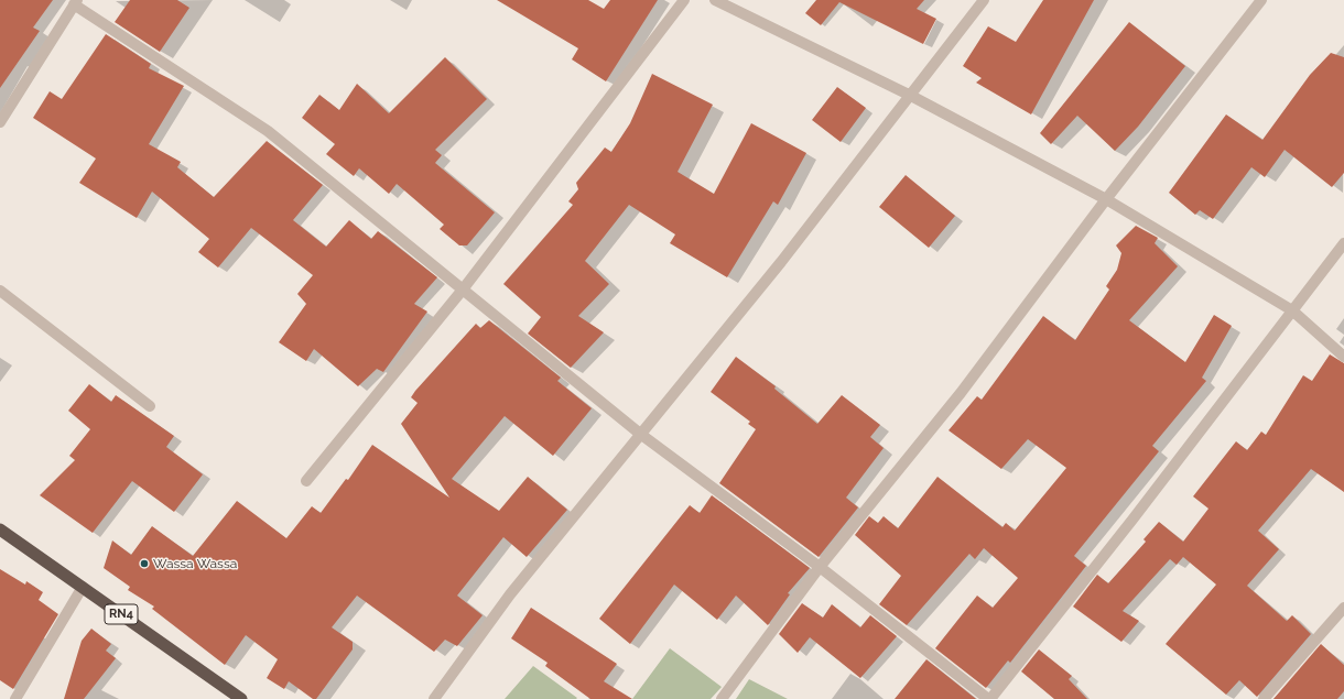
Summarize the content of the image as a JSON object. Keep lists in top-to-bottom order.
{
  "streets": {
    "highway": ["RN4"]
  },
  "places": ["Wassa Wassa"]
}
